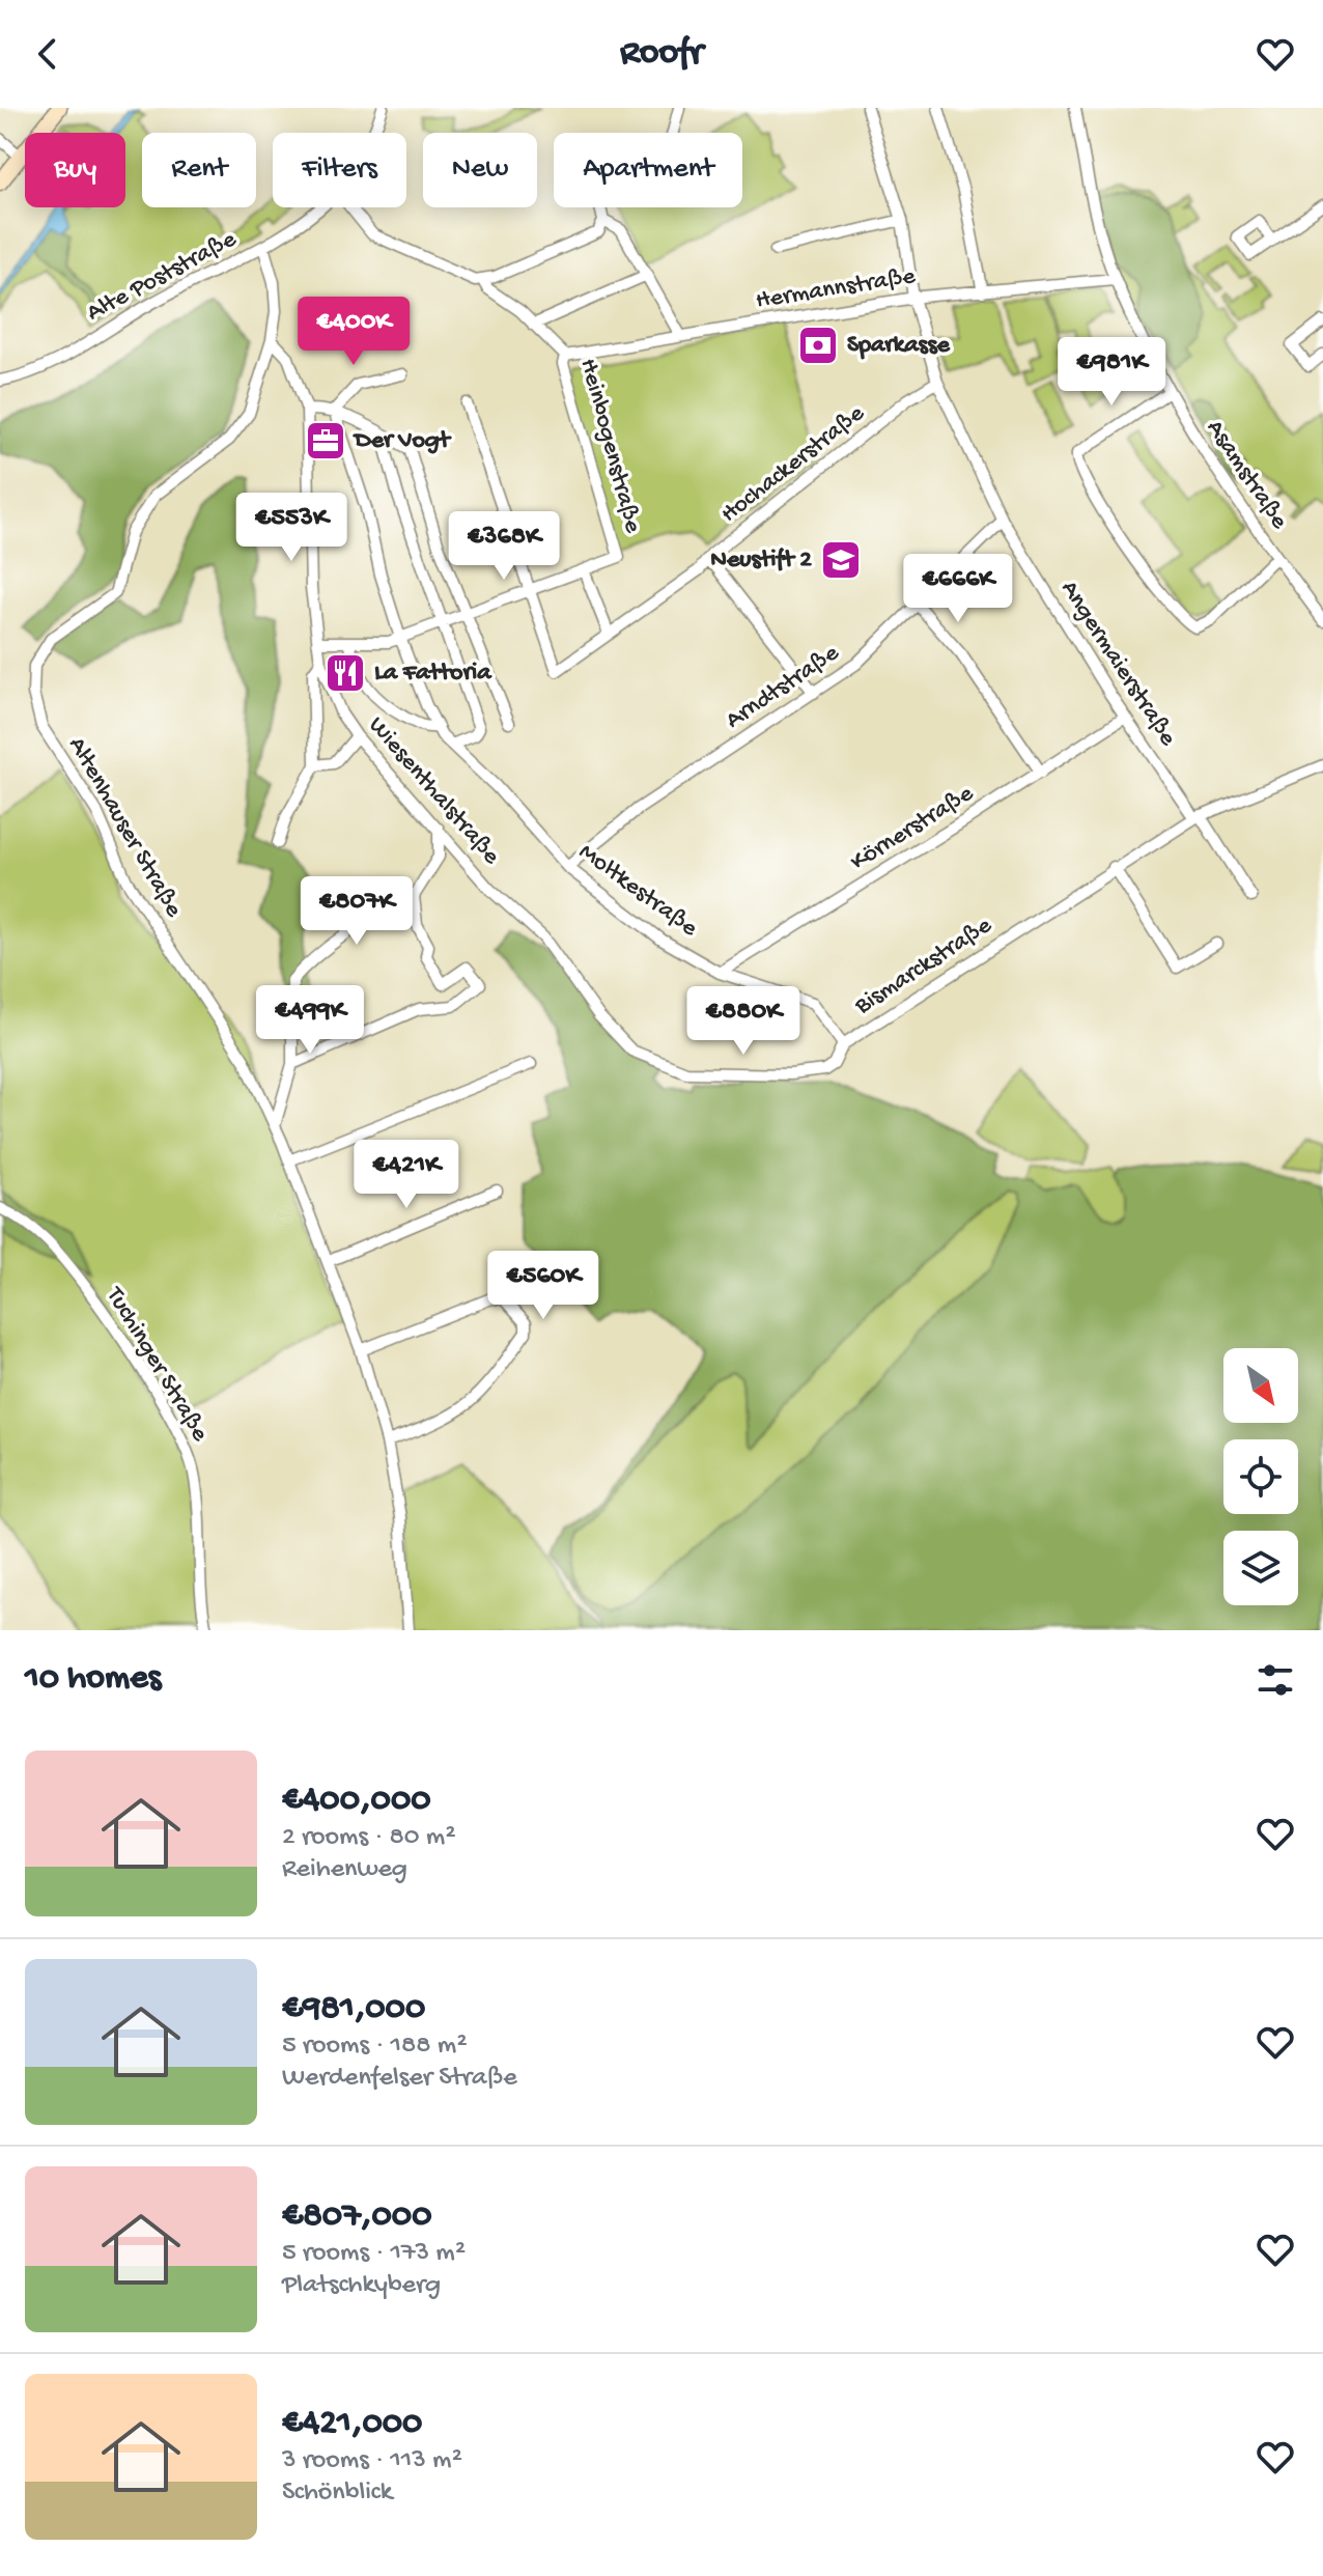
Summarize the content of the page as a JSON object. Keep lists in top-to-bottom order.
{
  "streets": {
    "street": [
      "Alte Poststraße",
      "Hermannstraße",
      "Heinbogenstraße",
      "Hochackerstraße",
      "Asamstraße",
      "Angermaierstraße",
      "Arndtstraße",
      "Wiesenthalstraße",
      "Altenhauser Straße",
      "Körnerstraße",
      "Moltkestraße",
      "Bismarckstraße",
      "Tuchinger Straße"
    ]
  },
  "crossings": [
    ["Hermannstraße", "Heinbogenstraße"],
    ["Hermannstraße", "Asamstraße"],
    ["Hermannstraße", "Angermaierstraße"],
    ["Hochackerstraße", "Angermaierstraße"],
    ["Angermaierstraße", "Arndtstraße"],
    ["Angermaierstraße", "Körnerstraße"],
    ["Angermaierstraße", "Bismarckstraße"],
    ["Arndtstraße", "Moltkestraße"],
    ["Wiesenthalstraße", "Altenhauser Straße"],
    ["Wiesenthalstraße", "Bismarckstraße"],
    ["Körnerstraße", "Moltkestraße"],
    ["Moltkestraße", "Bismarckstraße"]
  ],
  "places": {
    "bank": ["Sparkasse"],
    "office": ["Der Vogt"],
    "school or university": ["Neustift 2"],
    "restaurant": ["La Fattoria"]
  },
  "north": "bottom right",
  "page": {
    "header": "Roofr",
    "chip": [
      "Buy",
      "Rent",
      "Filters",
      "New",
      "Apartment"
    ],
    "price": [
      "€400K",
      "€981K",
      "€553K",
      "€368K",
      "€666K",
      "€807K",
      "€499K",
      "€880K",
      "€421K",
      "€560K"
    ],
    "heading": "10 homes",
    "list": [
      {
        "name": "€400,000",
        "note": "2 rooms · 80 m² · Reihenweg"
      },
      {
        "name": "€981,000",
        "note": "5 rooms · 188 m² · Werdenfelser Straße"
      },
      {
        "name": "€807,000",
        "note": "5 rooms · 173 m² · Platschkyberg"
      },
      {
        "name": "€421,000",
        "note": "3 rooms · 113 m² · Schönblick"
      }
    ]
  }
}
